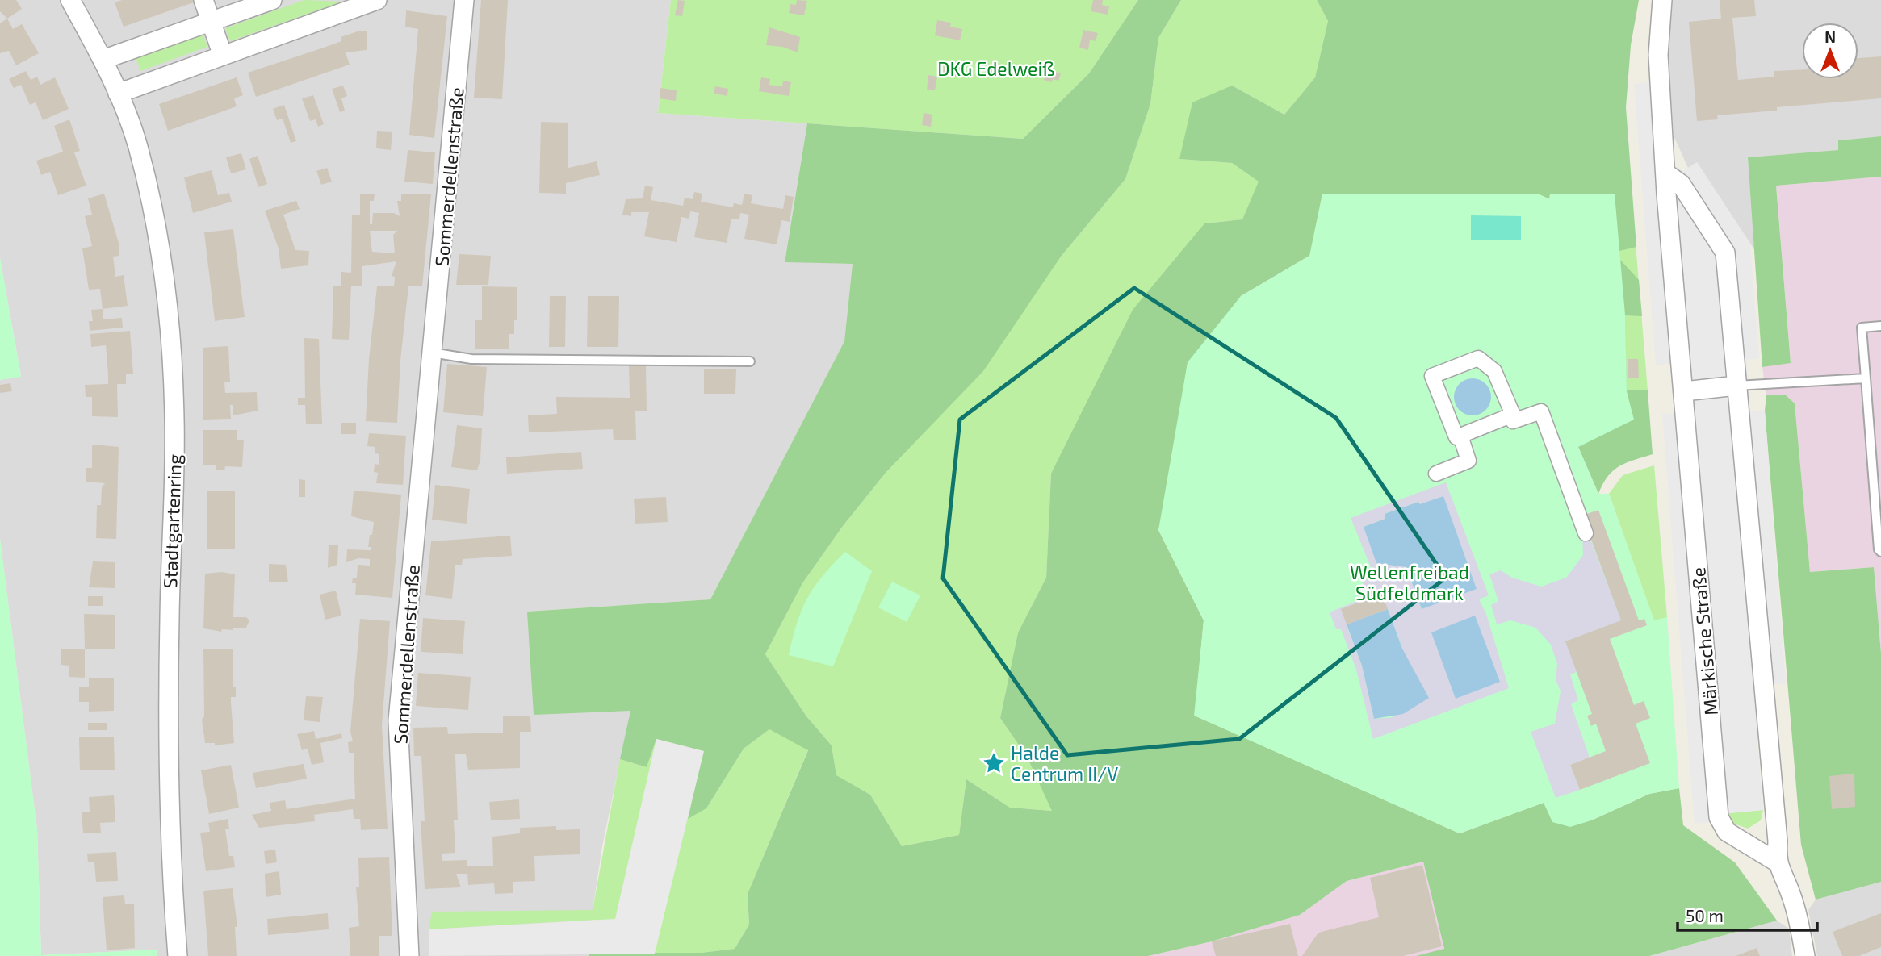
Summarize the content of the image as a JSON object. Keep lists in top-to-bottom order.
{
  "streets": {
    "street": ["Sommerdellenstraße", "Stadtgartenring", "Märkische Straße"]
  },
  "parks": ["DKG Edelweiß", "Wellenfreibad Südfeldmark"],
  "places": {
    "place": ["Halde Centrum II/V"]
  },
  "scale_bar": "50 m",
  "north": "top"
}
